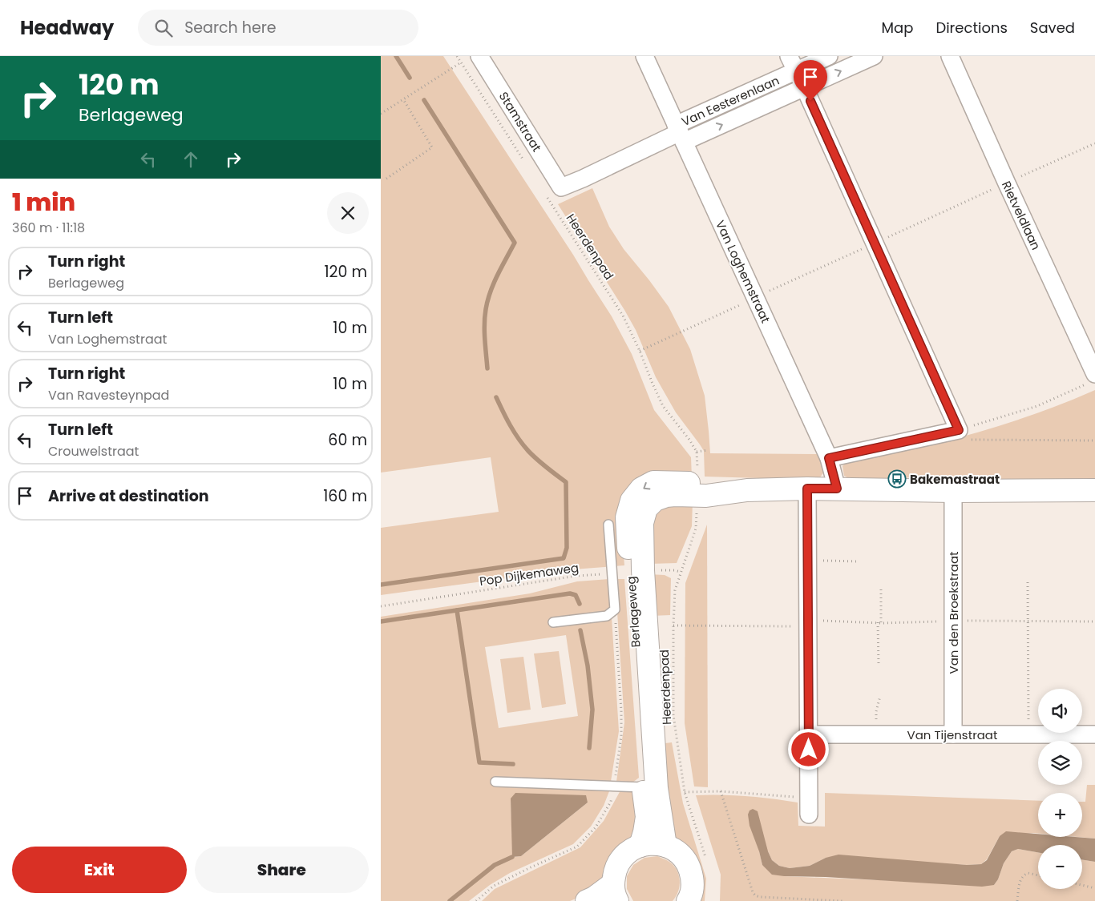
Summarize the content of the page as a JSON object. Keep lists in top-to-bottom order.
{
  "streets": {
    "main road": ["Berlageweg"],
    "street": [
      "Van Eesterenlaan",
      "Stamstraat",
      "Rietveldlaan",
      "Van Loghemstraat",
      "Van den Broekstraat",
      "Van Tijenstraat"
    ],
    "path": ["Heerdenpad", "Pop Dijkemaweg"]
  },
  "crossings": [
    ["Van Eesterenlaan", "Stamstraat"],
    ["Van Eesterenlaan", "Van Loghemstraat"],
    ["Heerdenpad", "Berlageweg"],
    ["Van Loghemstraat", "Berlageweg"],
    ["Berlageweg", "Van den Broekstraat"],
    ["Van den Broekstraat", "Van Tijenstraat"]
  ],
  "places": {
    "bus stop": ["Bakemastraat"]
  },
  "page": {
    "header": "Headway",
    "search": "Search here",
    "nav": ["Map", "Directions", "Saved"],
    "turn": ["120 m", "Berlageweg"],
    "heading": ["1 min", "360 m · 11:18"],
    "list": [
      {
        "name": "Turn right",
        "note": "Berlageweg",
        "value": "120 m"
      },
      {
        "name": "Turn left",
        "note": "Van Loghemstraat",
        "value": "10 m"
      },
      {
        "name": "Turn right",
        "note": "Van Ravesteynpad",
        "value": "10 m"
      },
      {
        "name": "Turn left",
        "note": "Crouwelstraat",
        "value": "60 m"
      },
      {
        "name": "Arrive at destination",
        "value": "160 m"
      }
    ],
    "map_buttons": ["+", "−"],
    "buttons": ["Exit", "Share"]
  }
}
